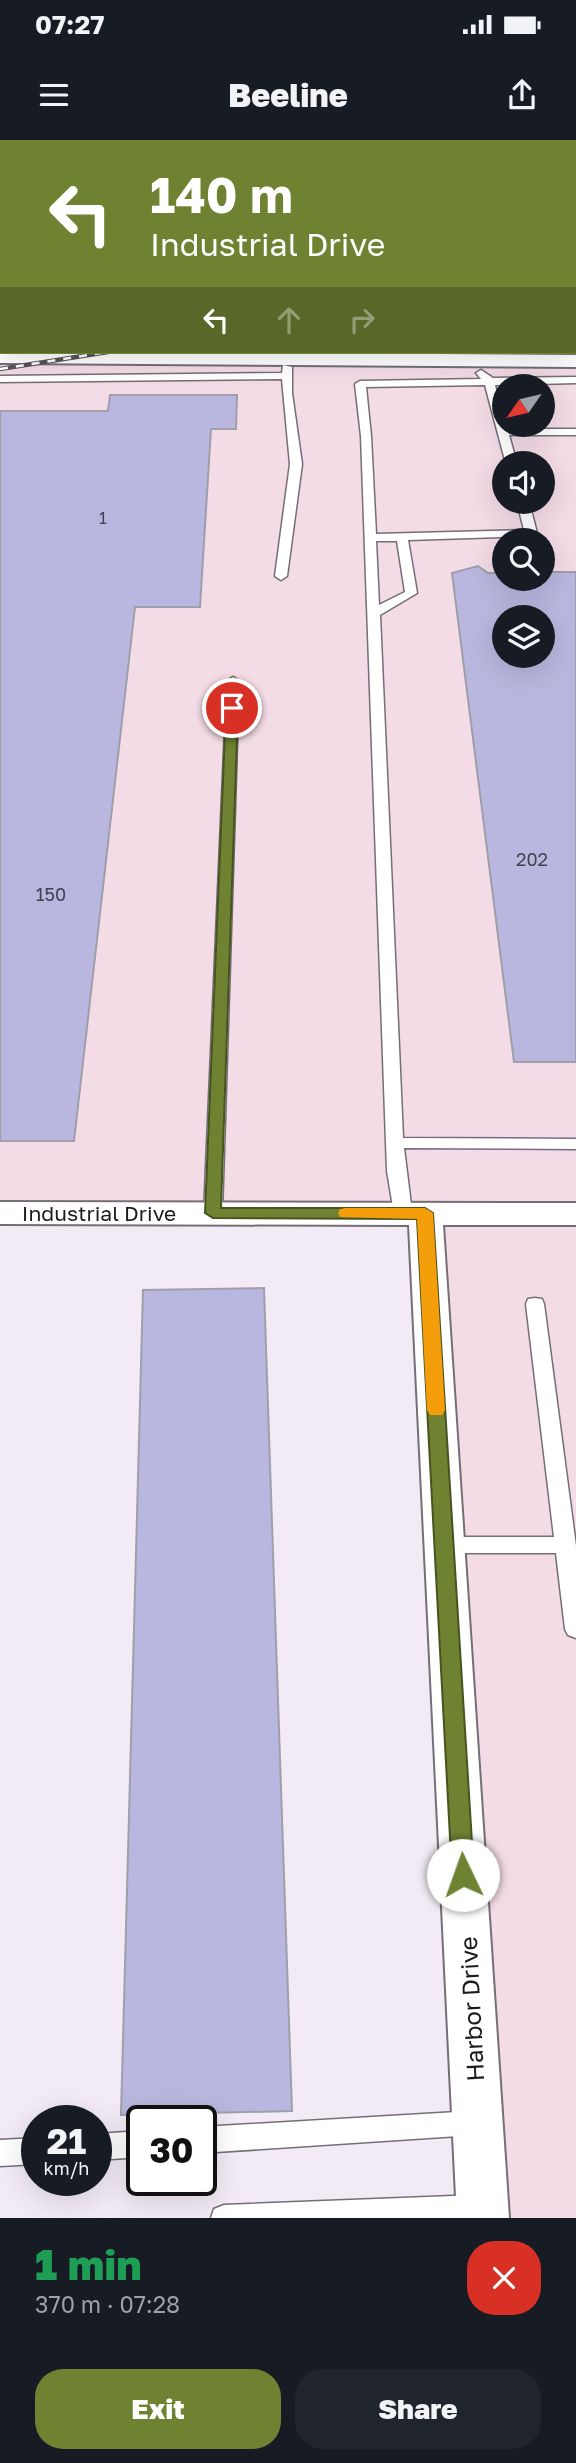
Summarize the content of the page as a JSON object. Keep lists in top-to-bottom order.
{
  "streets": {
    "street": ["Industrial Drive", "Harbor Drive"]
  },
  "crossings": [
    ["Industrial Drive", "Harbor Drive"]
  ],
  "house_numbers": ["1", "202", "150"],
  "north": "bottom left",
  "page": {
    "status": "07:27",
    "header": "Beeline",
    "turn": ["140 m", "Industrial Drive"],
    "speed": "21 km/h",
    "limit": "30",
    "heading": ["1 min", "370 m · 07:28"],
    "buttons": ["Exit", "Share"]
  }
}
